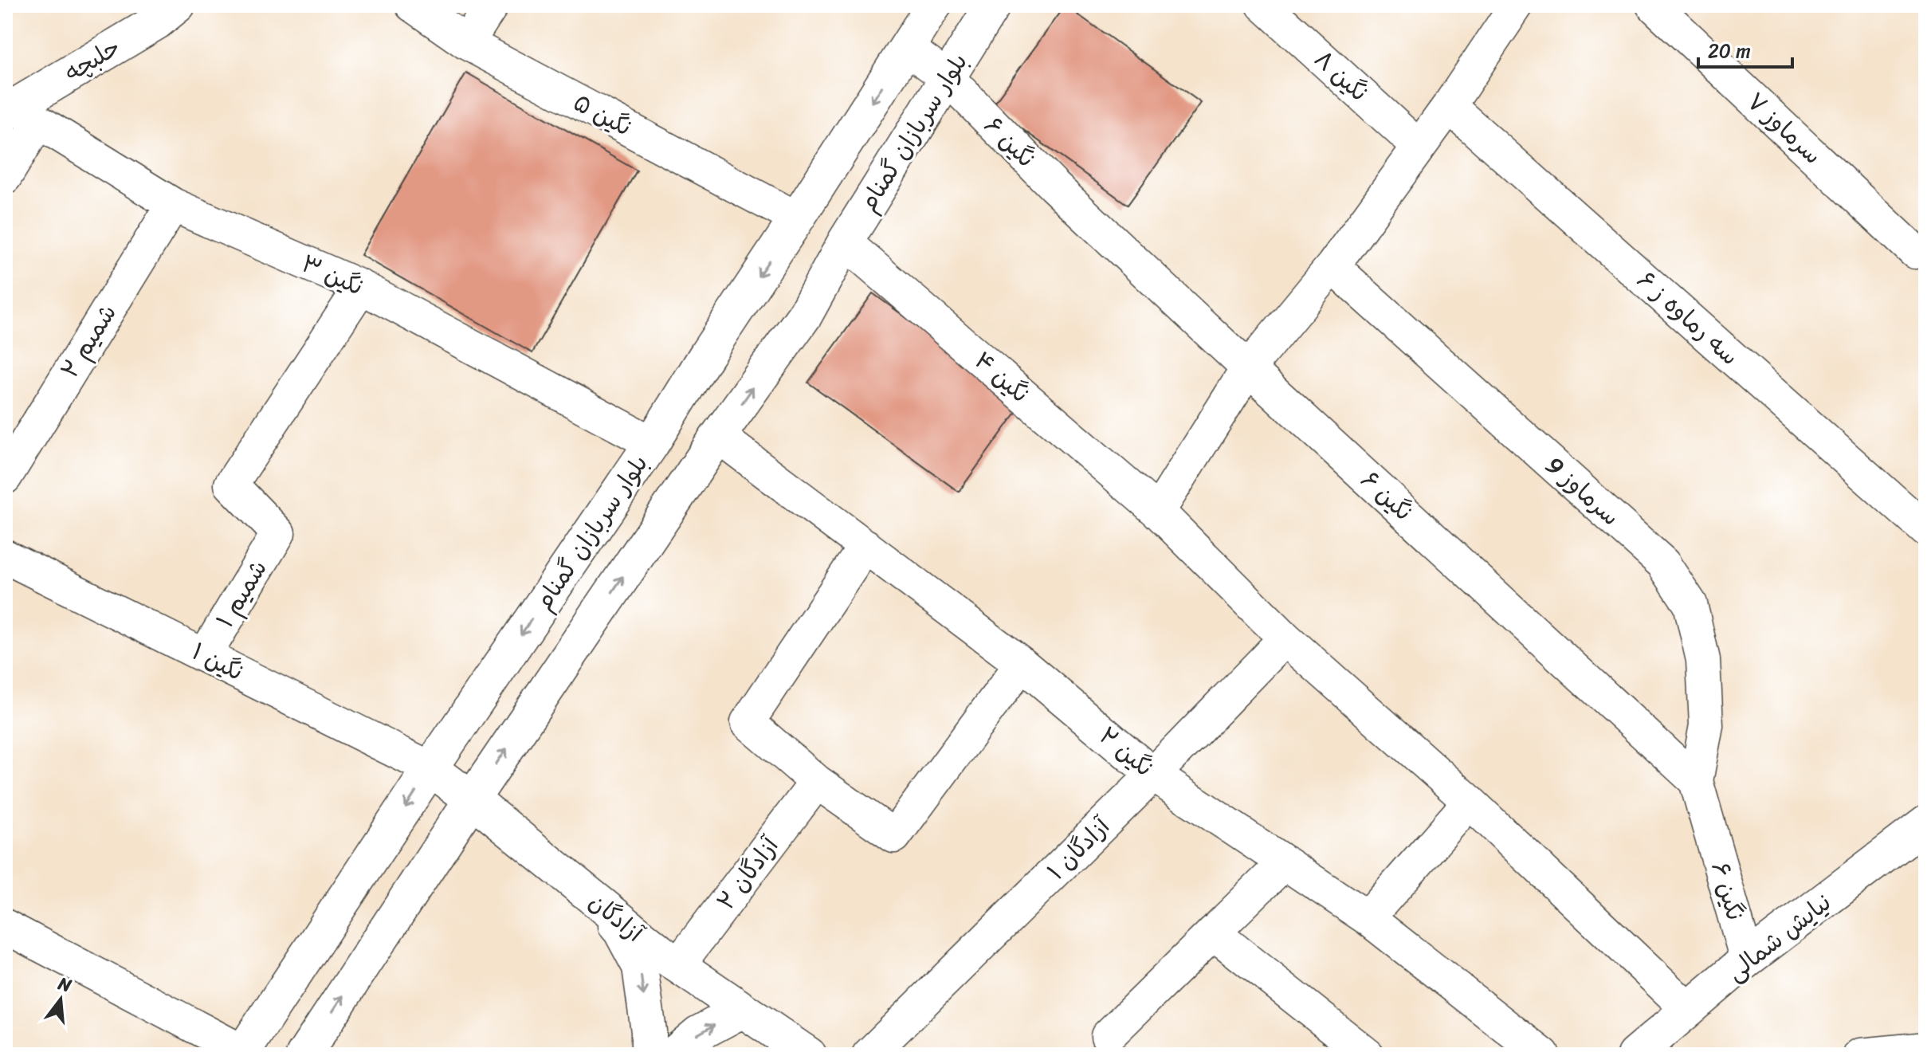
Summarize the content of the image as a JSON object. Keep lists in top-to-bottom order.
{
  "streets": {
    "main road": [
      "حلبچه",
      "بلوار سربازان گمنام",
      "آزادگان",
      "نیایش شمالی"
    ],
    "street": [
      "نگین ۸",
      "نگین ۵",
      "سرماوز ۷",
      "نگین ۶",
      "نگین ۳",
      "سه رماوه ز ۶",
      "شمیم ۲",
      "نگین ۴",
      "سرماوز 9",
      "شمیم ۱",
      "نگین ۱",
      "نگین ۲",
      "آزادگان ۱",
      "آزادگان ۲"
    ]
  },
  "crossings": [
    ["حلبچه", "نگین ۳"],
    ["نگین ۵", "بلوار سربازان گمنام"],
    ["بلوار سربازان گمنام", "نگین ۶"],
    ["بلوار سربازان گمنام", "نگین ۳"],
    ["بلوار سربازان گمنام", "نگین ۴"],
    ["بلوار سربازان گمنام", "نگین ۱"],
    ["بلوار سربازان گمنام", "نگین ۲"],
    ["بلوار سربازان گمنام", "آزادگان"],
    ["نگین ۶", "سرماوز 9"],
    ["نگین ۶", "نیایش شمالی"],
    ["نگین ۳", "شمیم ۲"],
    ["نگین ۳", "شمیم ۱"],
    ["نگین ۴", "آزادگان ۱"],
    ["نگین ۴", "نیایش شمالی"],
    ["شمیم ۱", "نگین ۱"],
    ["نگین ۱", "آزادگان"],
    ["نگین ۲", "آزادگان ۱"],
    ["آزادگان ۲", "آزادگان"]
  ],
  "scale_bar": "20 m",
  "north": "top"
}
